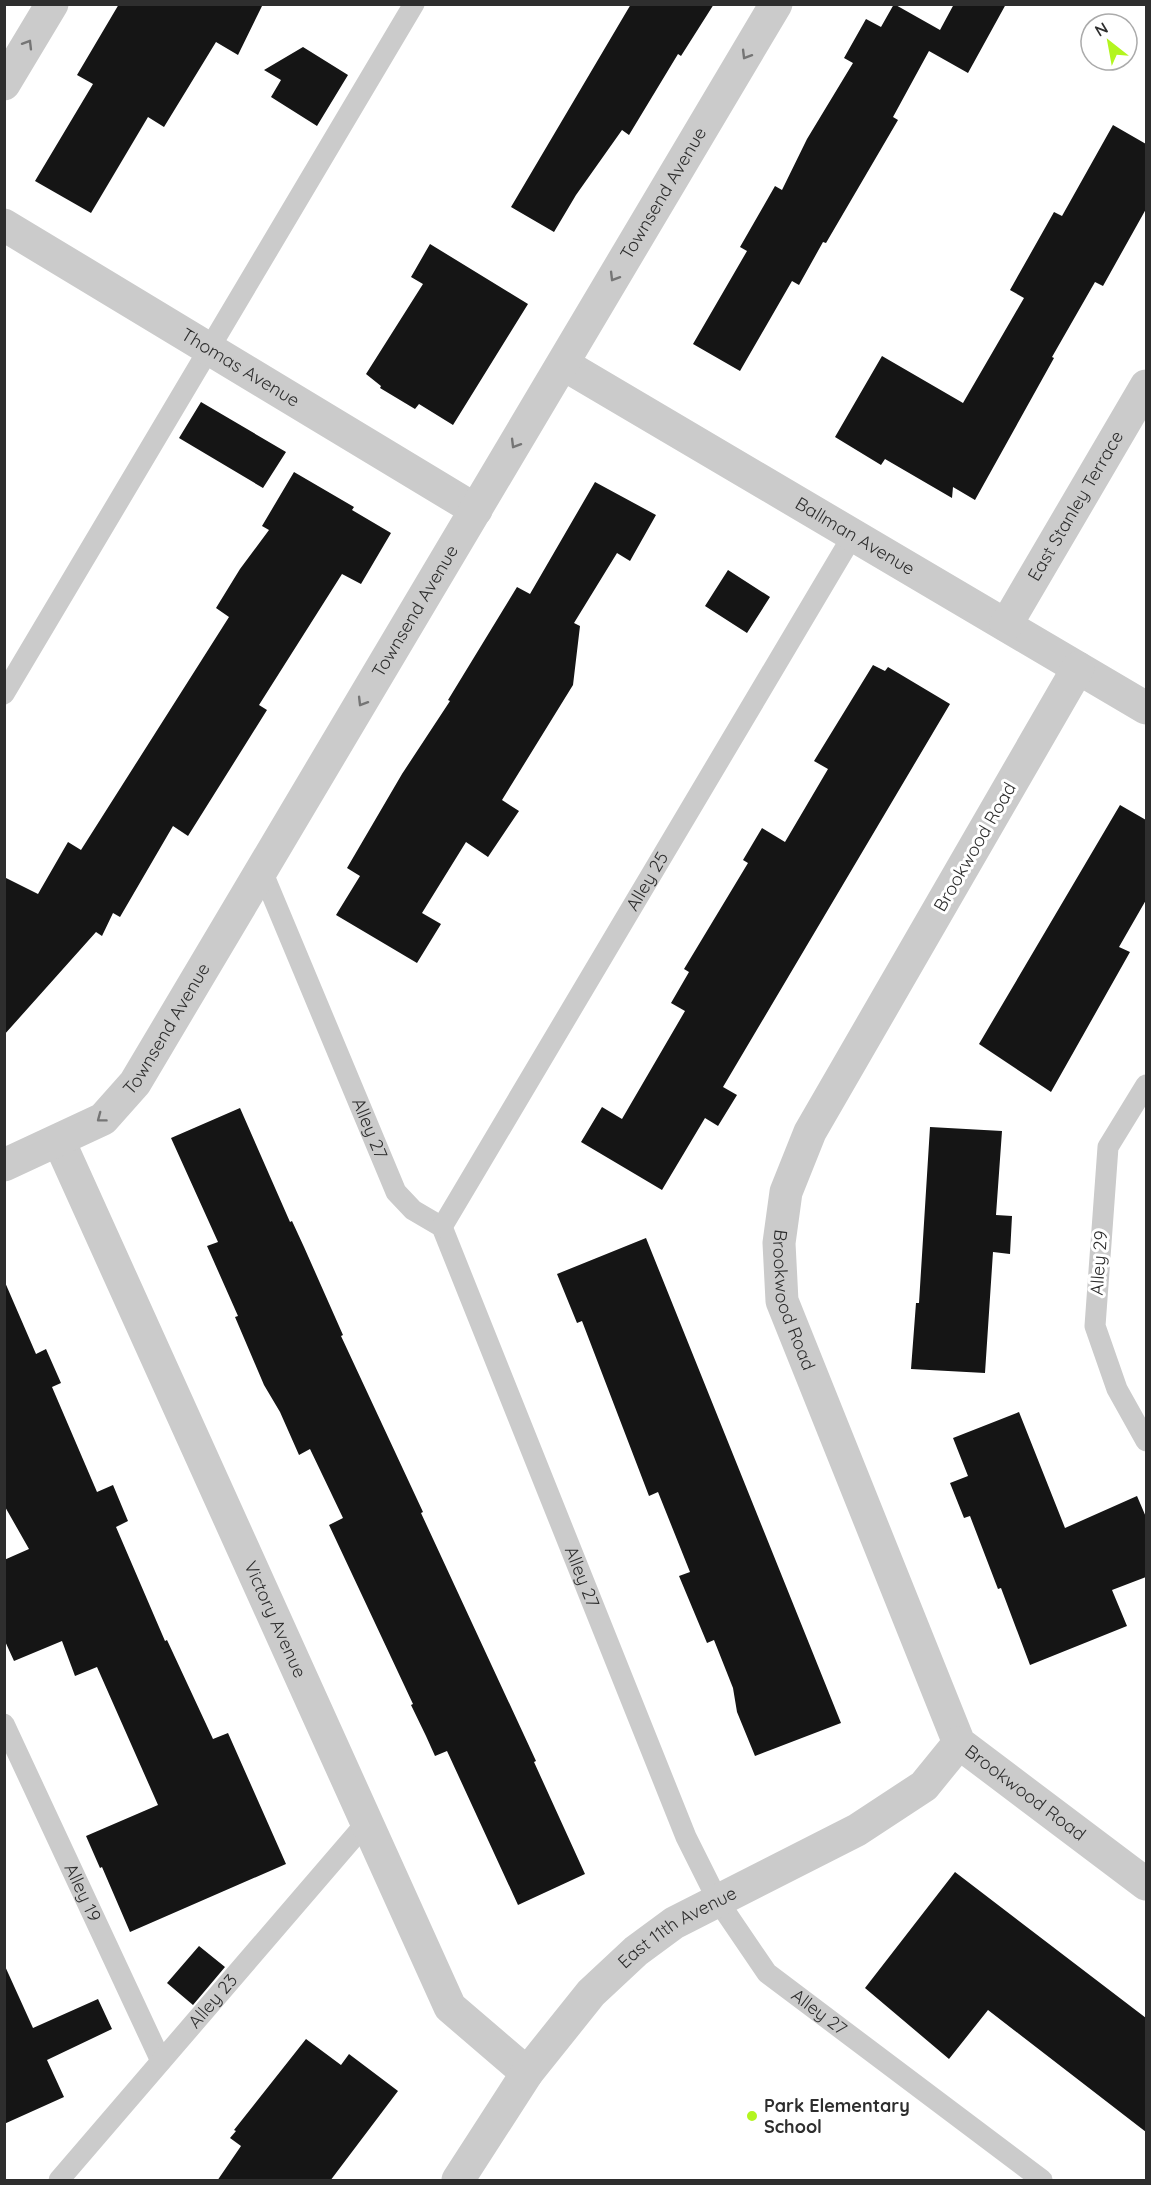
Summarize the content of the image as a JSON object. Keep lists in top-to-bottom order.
{
  "streets": {
    "street": [
      "Townsend Avenue",
      "Thomas Avenue",
      "East Stanley Terrace",
      "Ballman Avenue",
      "Brookwood Road",
      "Victory Avenue",
      "East 11th Avenue"
    ],
    "lane": [
      "Alley 25",
      "Alley 27",
      "Alley 29",
      "Alley 19",
      "Alley 23"
    ]
  },
  "crossings": [
    ["Townsend Avenue", "Thomas Avenue"],
    ["Townsend Avenue", "Ballman Avenue"],
    ["Townsend Avenue", "Alley 27"],
    ["Townsend Avenue", "Victory Avenue"],
    ["East Stanley Terrace", "Ballman Avenue"],
    ["Ballman Avenue", "Brookwood Road"],
    ["Ballman Avenue", "Alley 25"],
    ["Brookwood Road", "East 11th Avenue"],
    ["Alley 25", "Alley 27"],
    ["Alley 27", "East 11th Avenue"],
    ["Victory Avenue", "East 11th Avenue"],
    ["Victory Avenue", "Alley 23"],
    ["Alley 19", "Alley 23"]
  ],
  "one_way": ["Townsend Avenue"],
  "places": ["Park Elementary School"],
  "north": "top left"
}
